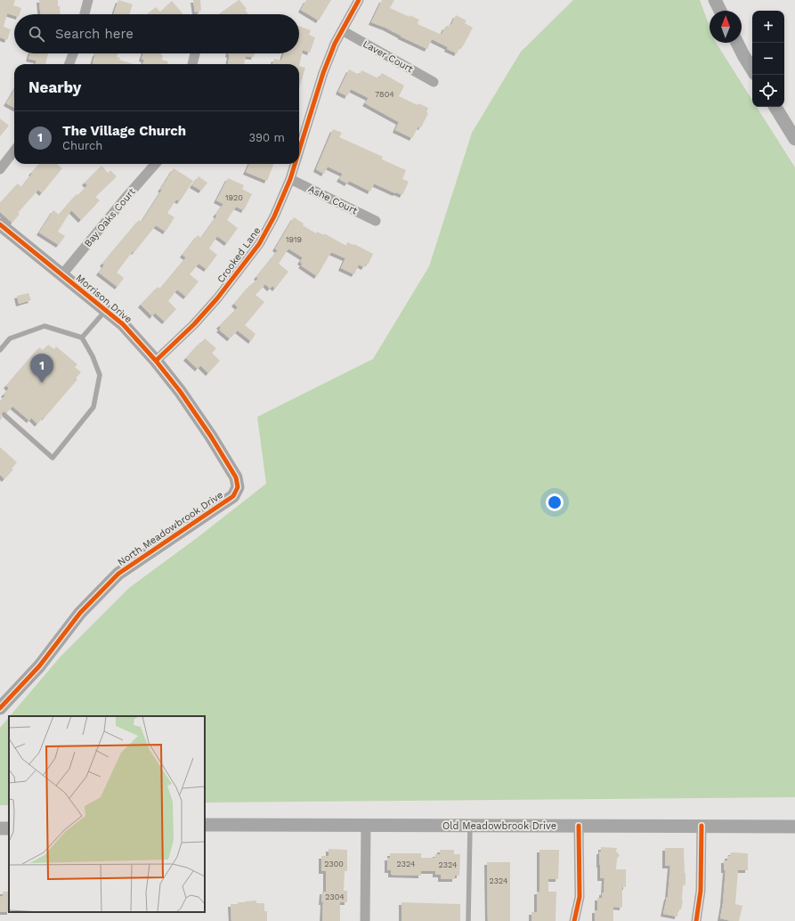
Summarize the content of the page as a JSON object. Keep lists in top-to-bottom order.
{
  "streets": {
    "main road": ["Morrison Drive", "North Meadowbrook Drive", "Old Meadowbrook Drive"],
    "street": [
      "Laver Court",
      "Ashe Court",
      "Bay Oaks Court",
      "Crooked Lane"
    ]
  },
  "crossings": [
    ["Laver Court", "Crooked Lane"],
    ["Ashe Court", "Crooked Lane"],
    ["Bay Oaks Court", "Morrison Drive"],
    ["Crooked Lane", "Morrison Drive"],
    ["Morrison Drive", "North Meadowbrook Drive"]
  ],
  "house_numbers": [
    "7804",
    "1920",
    "1919",
    "2300",
    "2324",
    "2324",
    "2324",
    "2304"
  ],
  "north": "top",
  "page": {
    "map_buttons": ["+", "−"],
    "search": "Search here",
    "heading": "Nearby",
    "list": [
      {
        "mark": "1",
        "name": "The Village Church",
        "note": "Church",
        "value": "390 m"
      }
    ],
    "pins": "1"
  }
}
